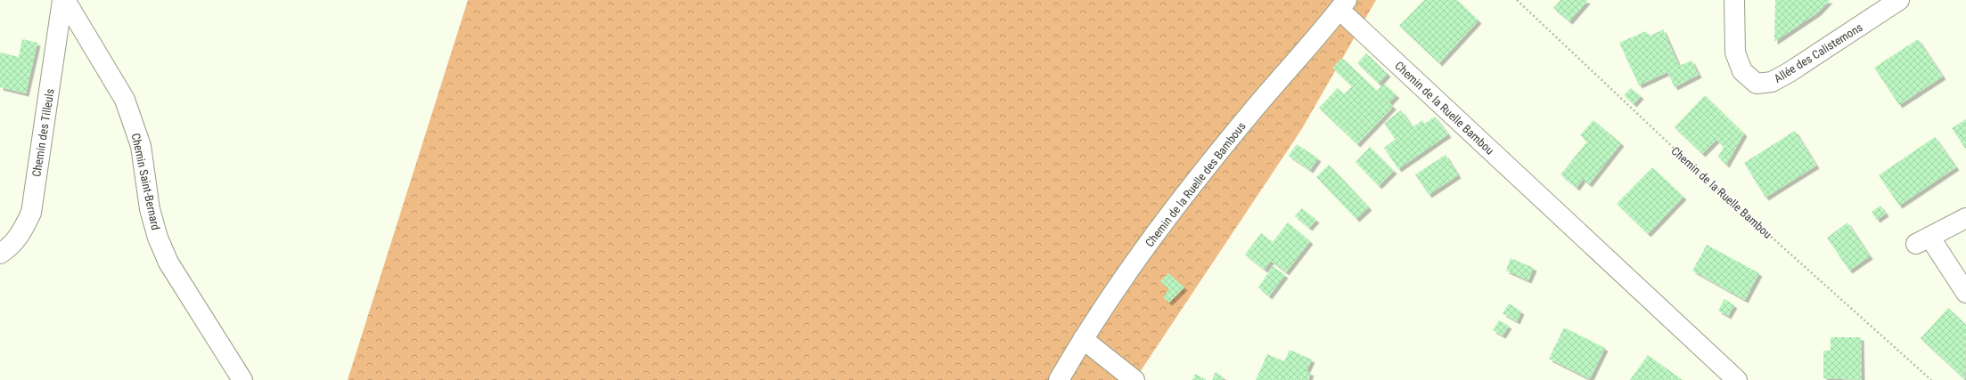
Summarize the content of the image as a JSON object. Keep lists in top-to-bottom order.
{
  "streets": {
    "street": [
      "Allée des Calistemons",
      "Chemin de la Ruelle Bambou",
      "Chemin des Tilleuls",
      "Chemin Saint-Bernard",
      "Chemin de la Ruelle des Bambous"
    ]
  },
  "crossings": [
    ["Chemin de la Ruelle Bambou", "Chemin de la Ruelle des Bambous"],
    ["Chemin des Tilleuls", "Chemin Saint-Bernard"]
  ]
}
